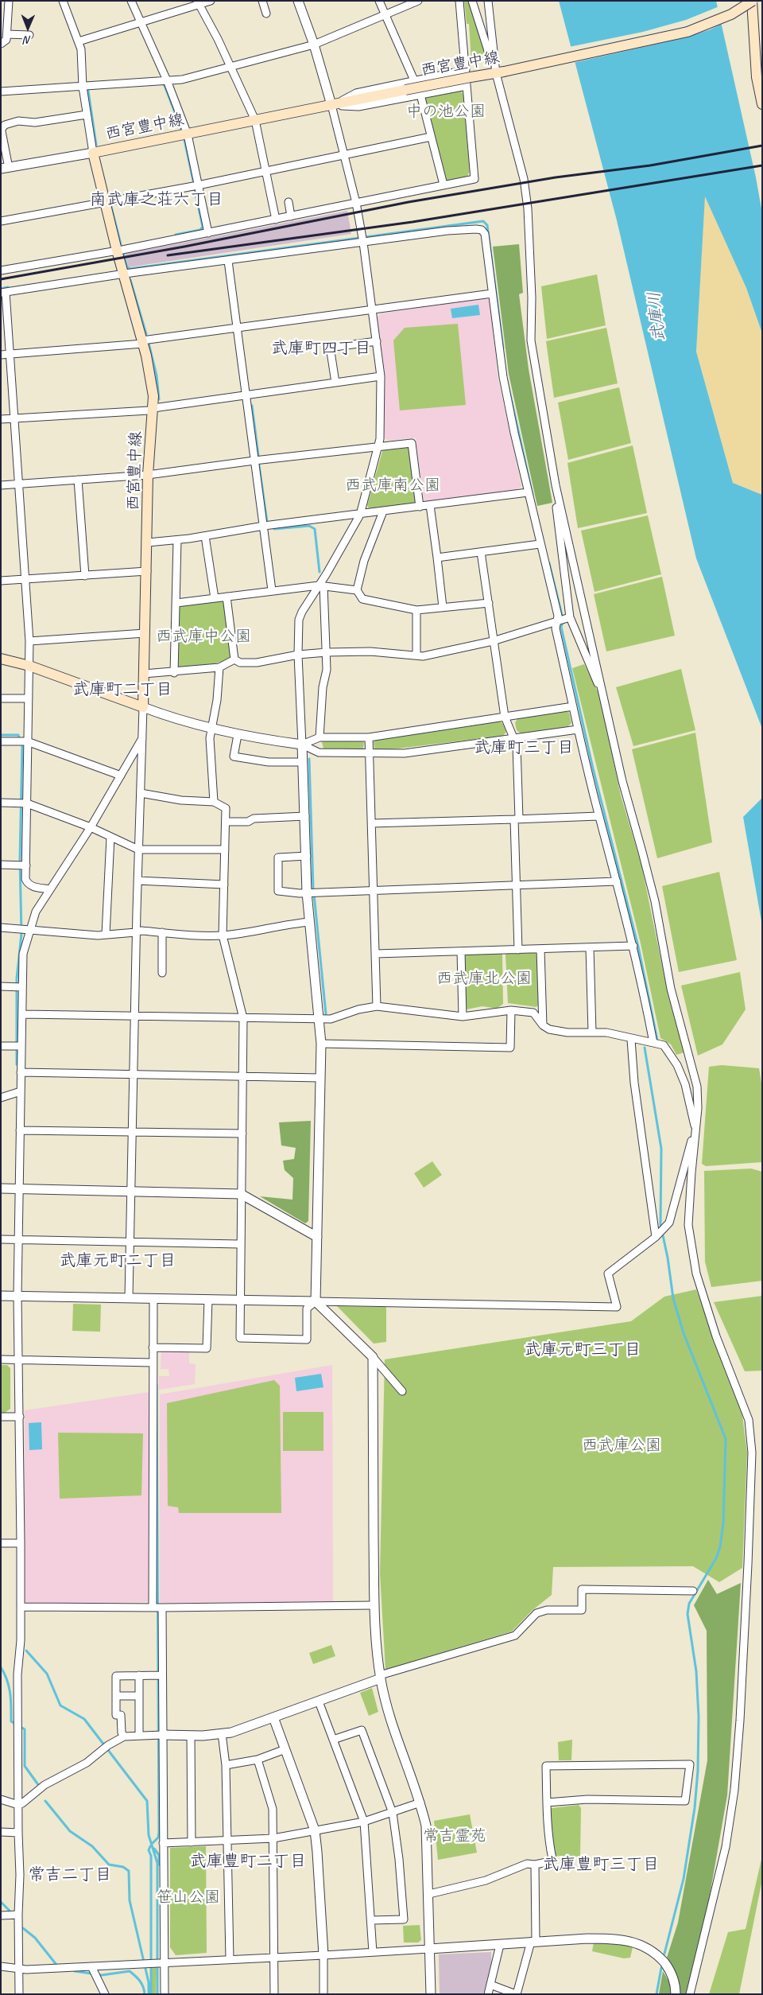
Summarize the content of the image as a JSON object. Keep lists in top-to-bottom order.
{
  "streets": {
    "main road": ["西宮豊中線"]
  },
  "districts": [
    "南武庫之荘六丁目",
    "武庫町四丁目",
    "武庫町二丁目",
    "武庫町三丁目",
    "武庫元町二丁目",
    "武庫元町三丁目",
    "武庫豊町二丁目",
    "武庫豊町三丁目",
    "常吉二丁目"
  ],
  "water": ["武庫川"],
  "parks": [
    "中の池公園",
    "西武庫南公園",
    "西武庫中公園",
    "西武庫北公園",
    "西武庫公園",
    "常吉霊苑",
    "笹山公園"
  ],
  "north": "bottom"
}
